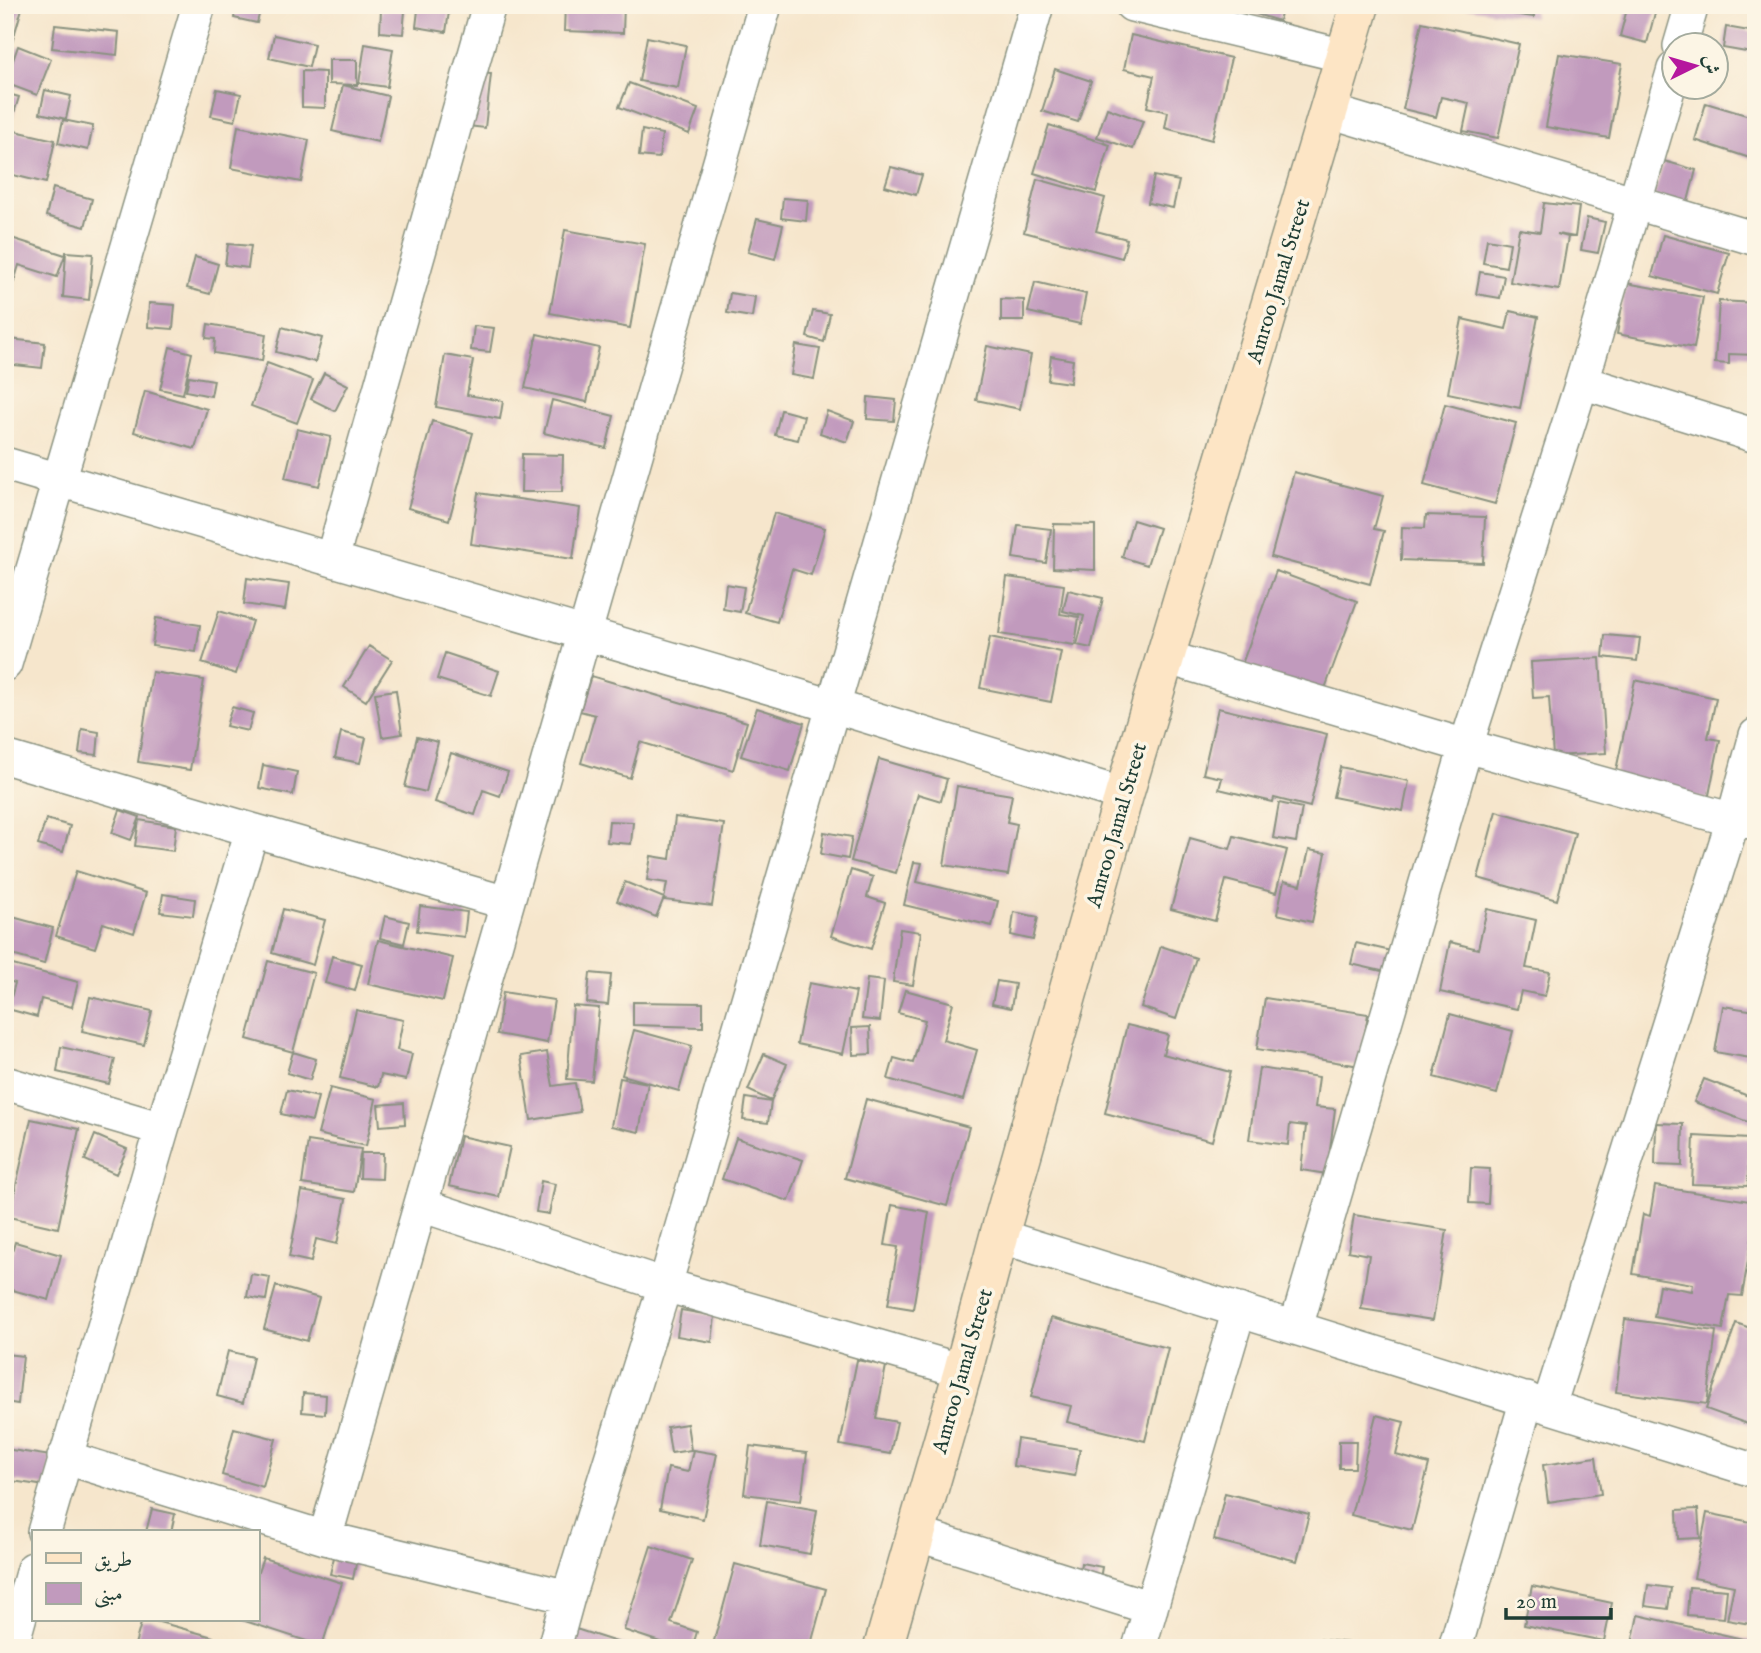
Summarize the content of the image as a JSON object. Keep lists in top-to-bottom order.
{
  "streets": {
    "street": ["Amroo Jamal Street"]
  },
  "legend": ["طريق", "مبنى"],
  "scale_bar": "20 m",
  "north": "right"
}
